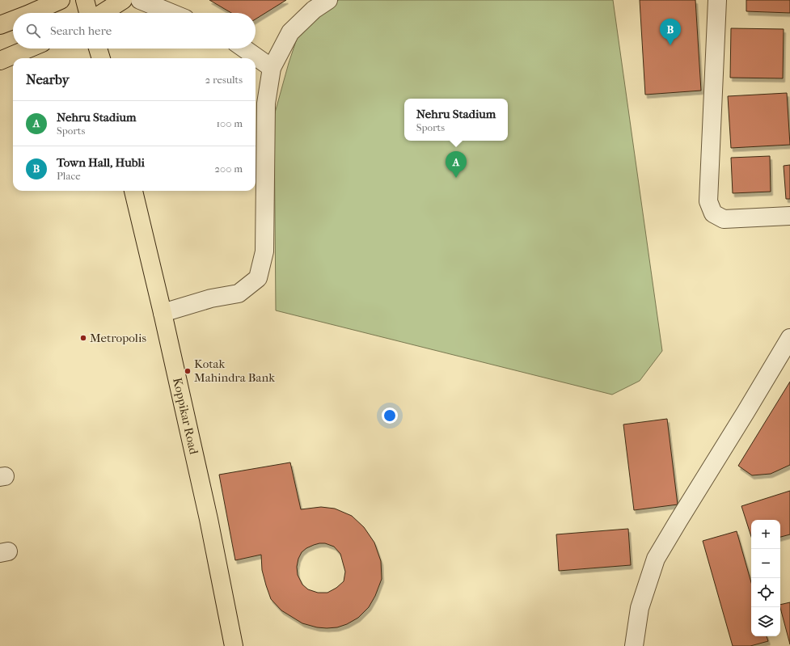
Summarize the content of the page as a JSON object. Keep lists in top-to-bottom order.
{
  "streets": {
    "main road": ["Koppikar Road"]
  },
  "places": ["Metropolis", "Kotak Mahindra Bank"],
  "page": {
    "search": "Search here",
    "pins": ["B", "A"],
    "heading": ["Nearby", "2 results"],
    "popup": ["Nehru Stadium", "Sports"],
    "list": [
      {
        "mark": "A",
        "name": "Nehru Stadium",
        "note": "Sports",
        "value": "100 m"
      },
      {
        "mark": "B",
        "name": "Town Hall, Hubli",
        "note": "Place",
        "value": "200 m"
      }
    ],
    "map_buttons": ["+", "−"]
  }
}
